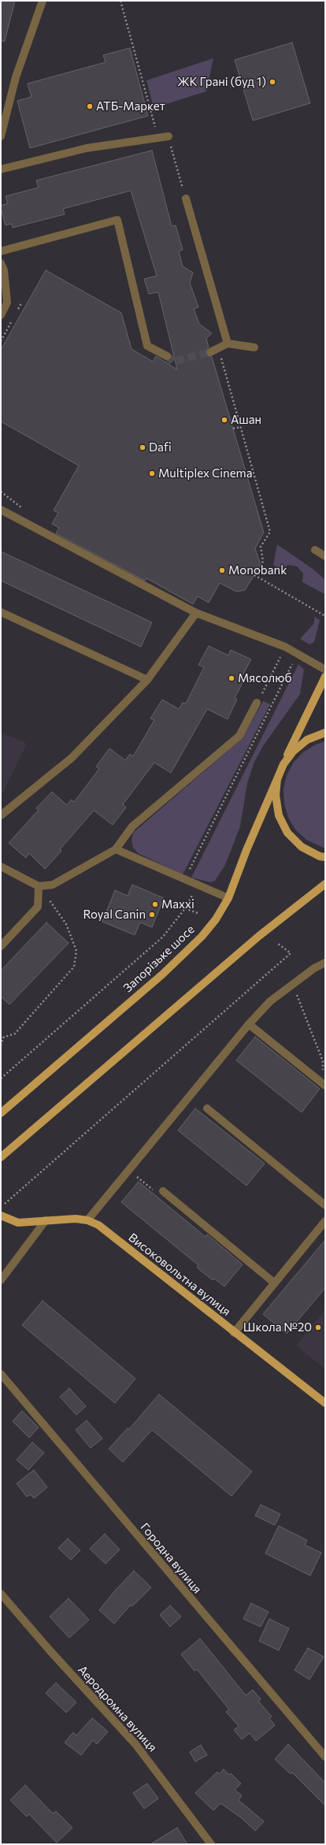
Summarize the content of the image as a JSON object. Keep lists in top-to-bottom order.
{
  "streets": {
    "main road": ["Запорізьке шосе", "Високовольтна вулиця"],
    "street": ["Городна вулиця", "Аеродромна вулиця"]
  },
  "places": [
    "ЖК Грані (буд 1)",
    "АТБ-Маркет",
    "Ашан",
    "Dafi",
    "Multiplex Cinema",
    "Monobank",
    "Мясолюб",
    "Maxxi",
    "Royal Canin",
    "Школа №20"
  ]
}
